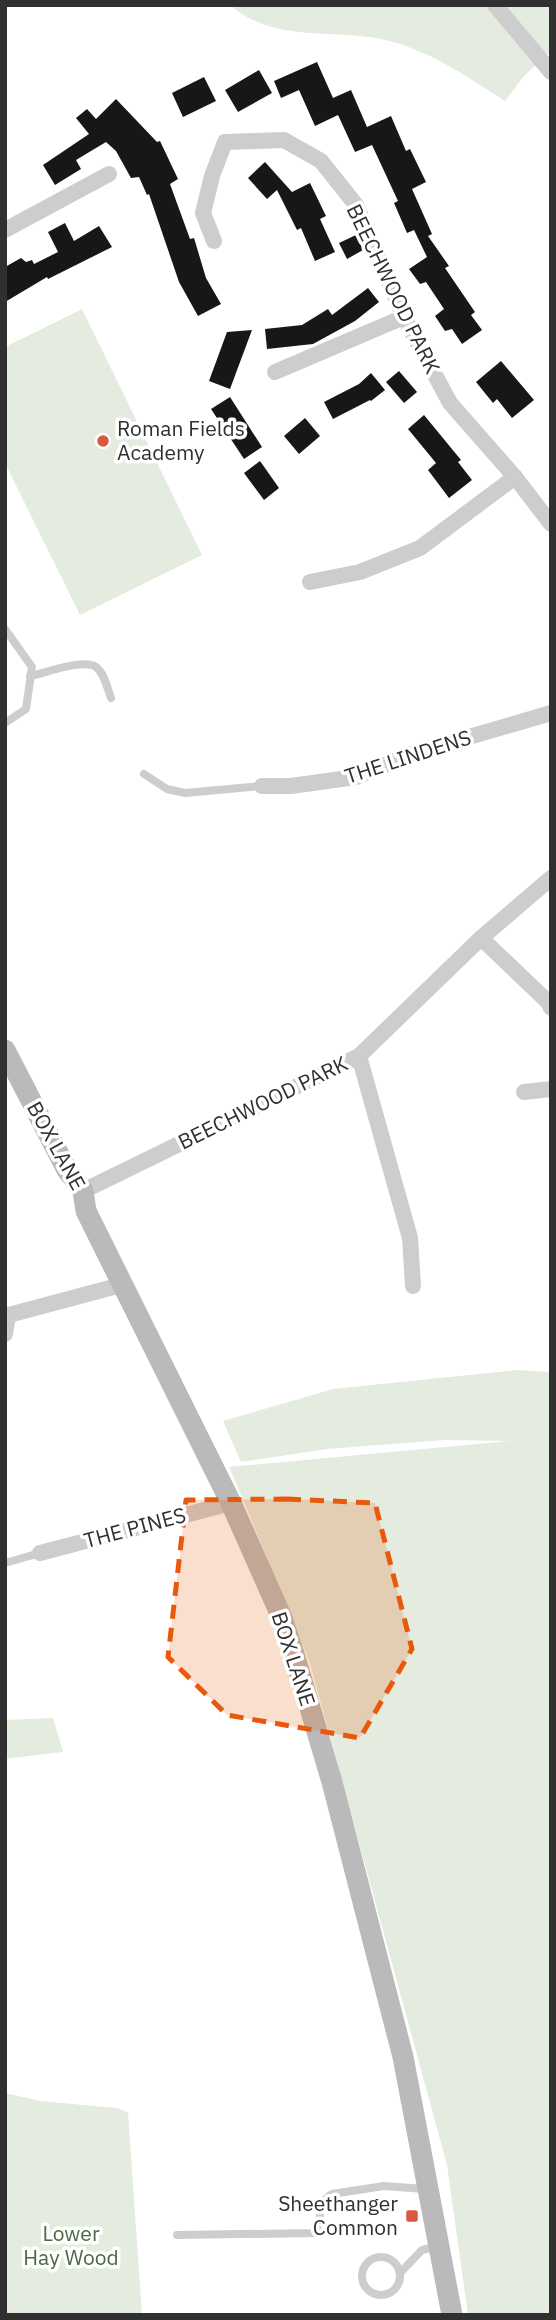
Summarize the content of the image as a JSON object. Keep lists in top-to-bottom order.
{
  "streets": {
    "main road": ["BOX LANE"],
    "street": ["BEECHWOOD PARK", "THE LINDENS", "THE PINES"]
  },
  "crossings": [
    ["BEECHWOOD PARK", "BOX LANE"],
    ["BOX LANE", "THE PINES"]
  ],
  "parks": ["Lower Hay Wood"],
  "places": {
    "other": ["Roman Fields Academy"],
    "transit": ["Sheethanger Common"]
  }
}
